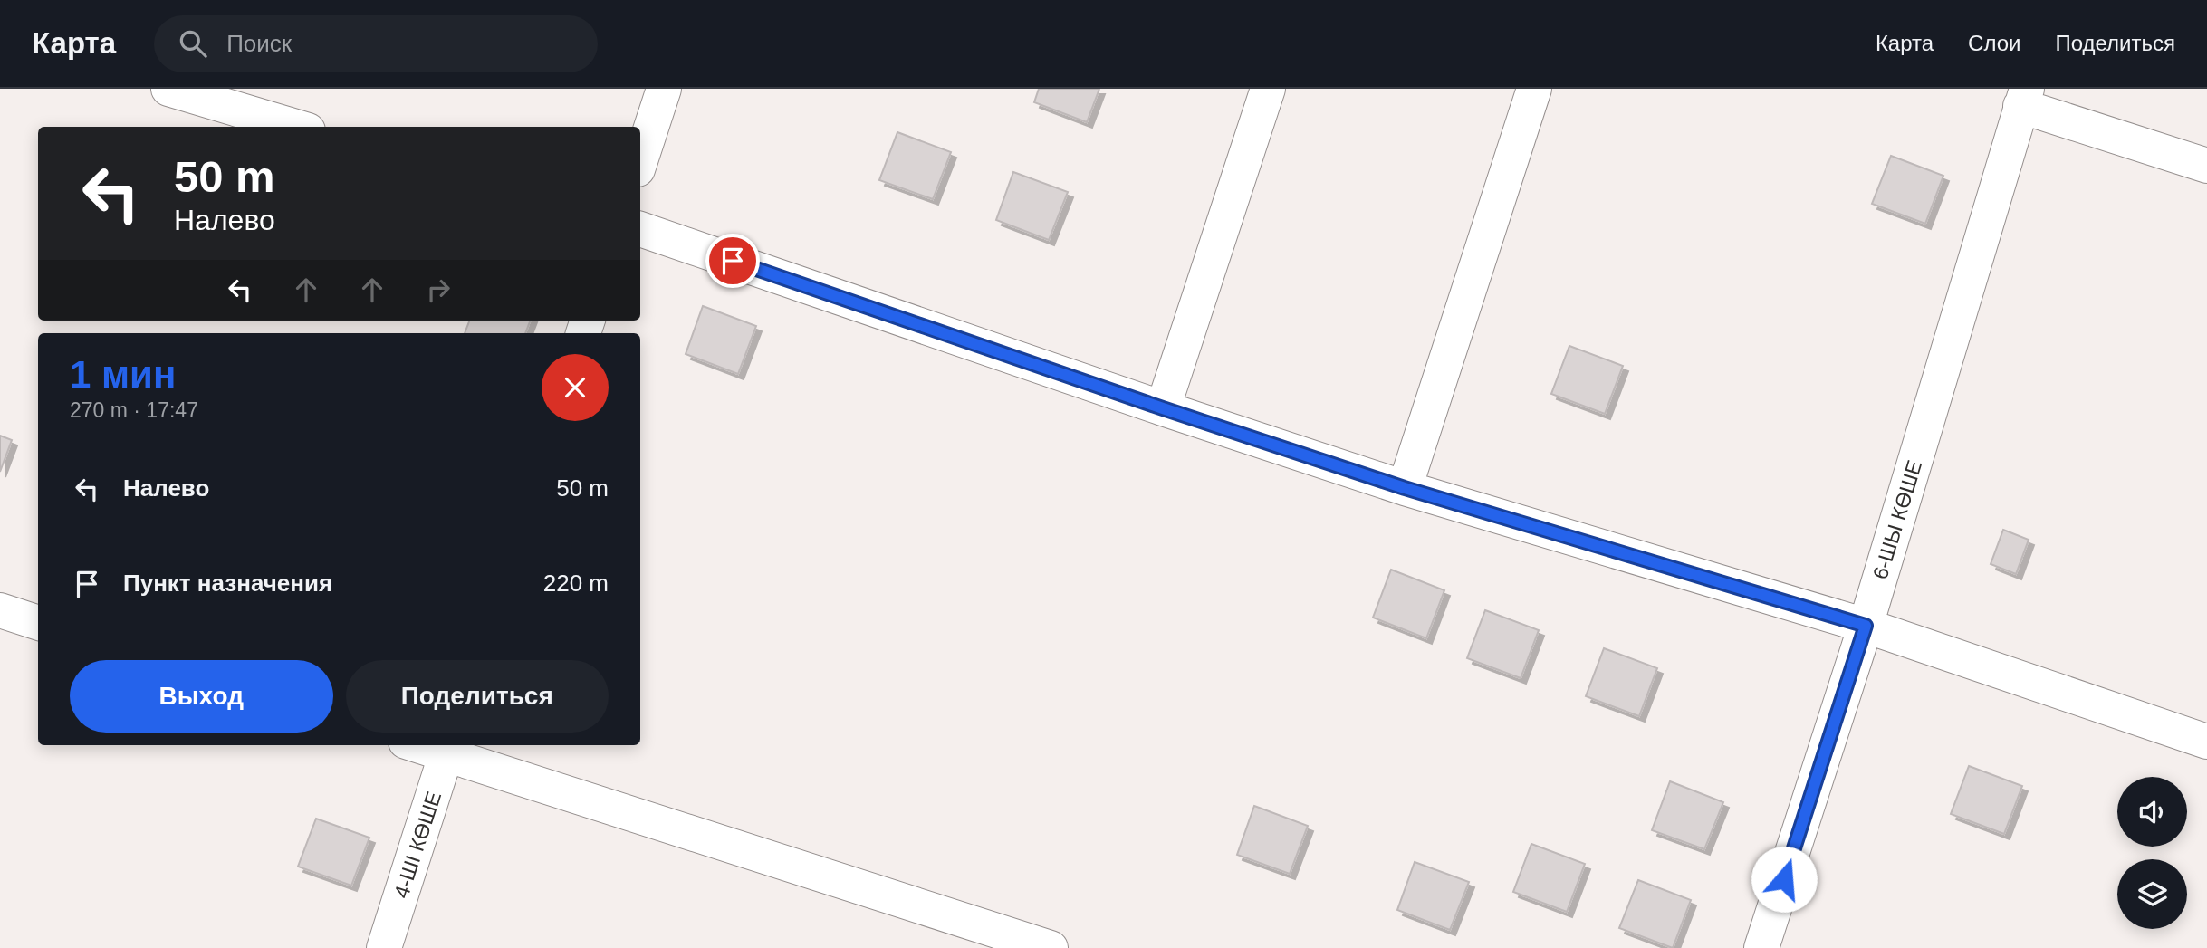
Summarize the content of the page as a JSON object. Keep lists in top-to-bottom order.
{
  "streets": {
    "lane": ["6-ШЫ КӨШЕ", "4-ШІ КӨШЕ"]
  },
  "page": {
    "header": "Карта",
    "search": "Поиск",
    "nav": ["Карта", "Слои", "Поделиться"],
    "turn": ["50 m", "Налево"],
    "heading": ["1 мин", "270 m · 17:47"],
    "list": [
      {
        "name": "Налево",
        "value": "50 m"
      },
      {
        "name": "Пункт назначения",
        "value": "220 m"
      }
    ],
    "buttons": ["Выход", "Поделиться"]
  }
}
